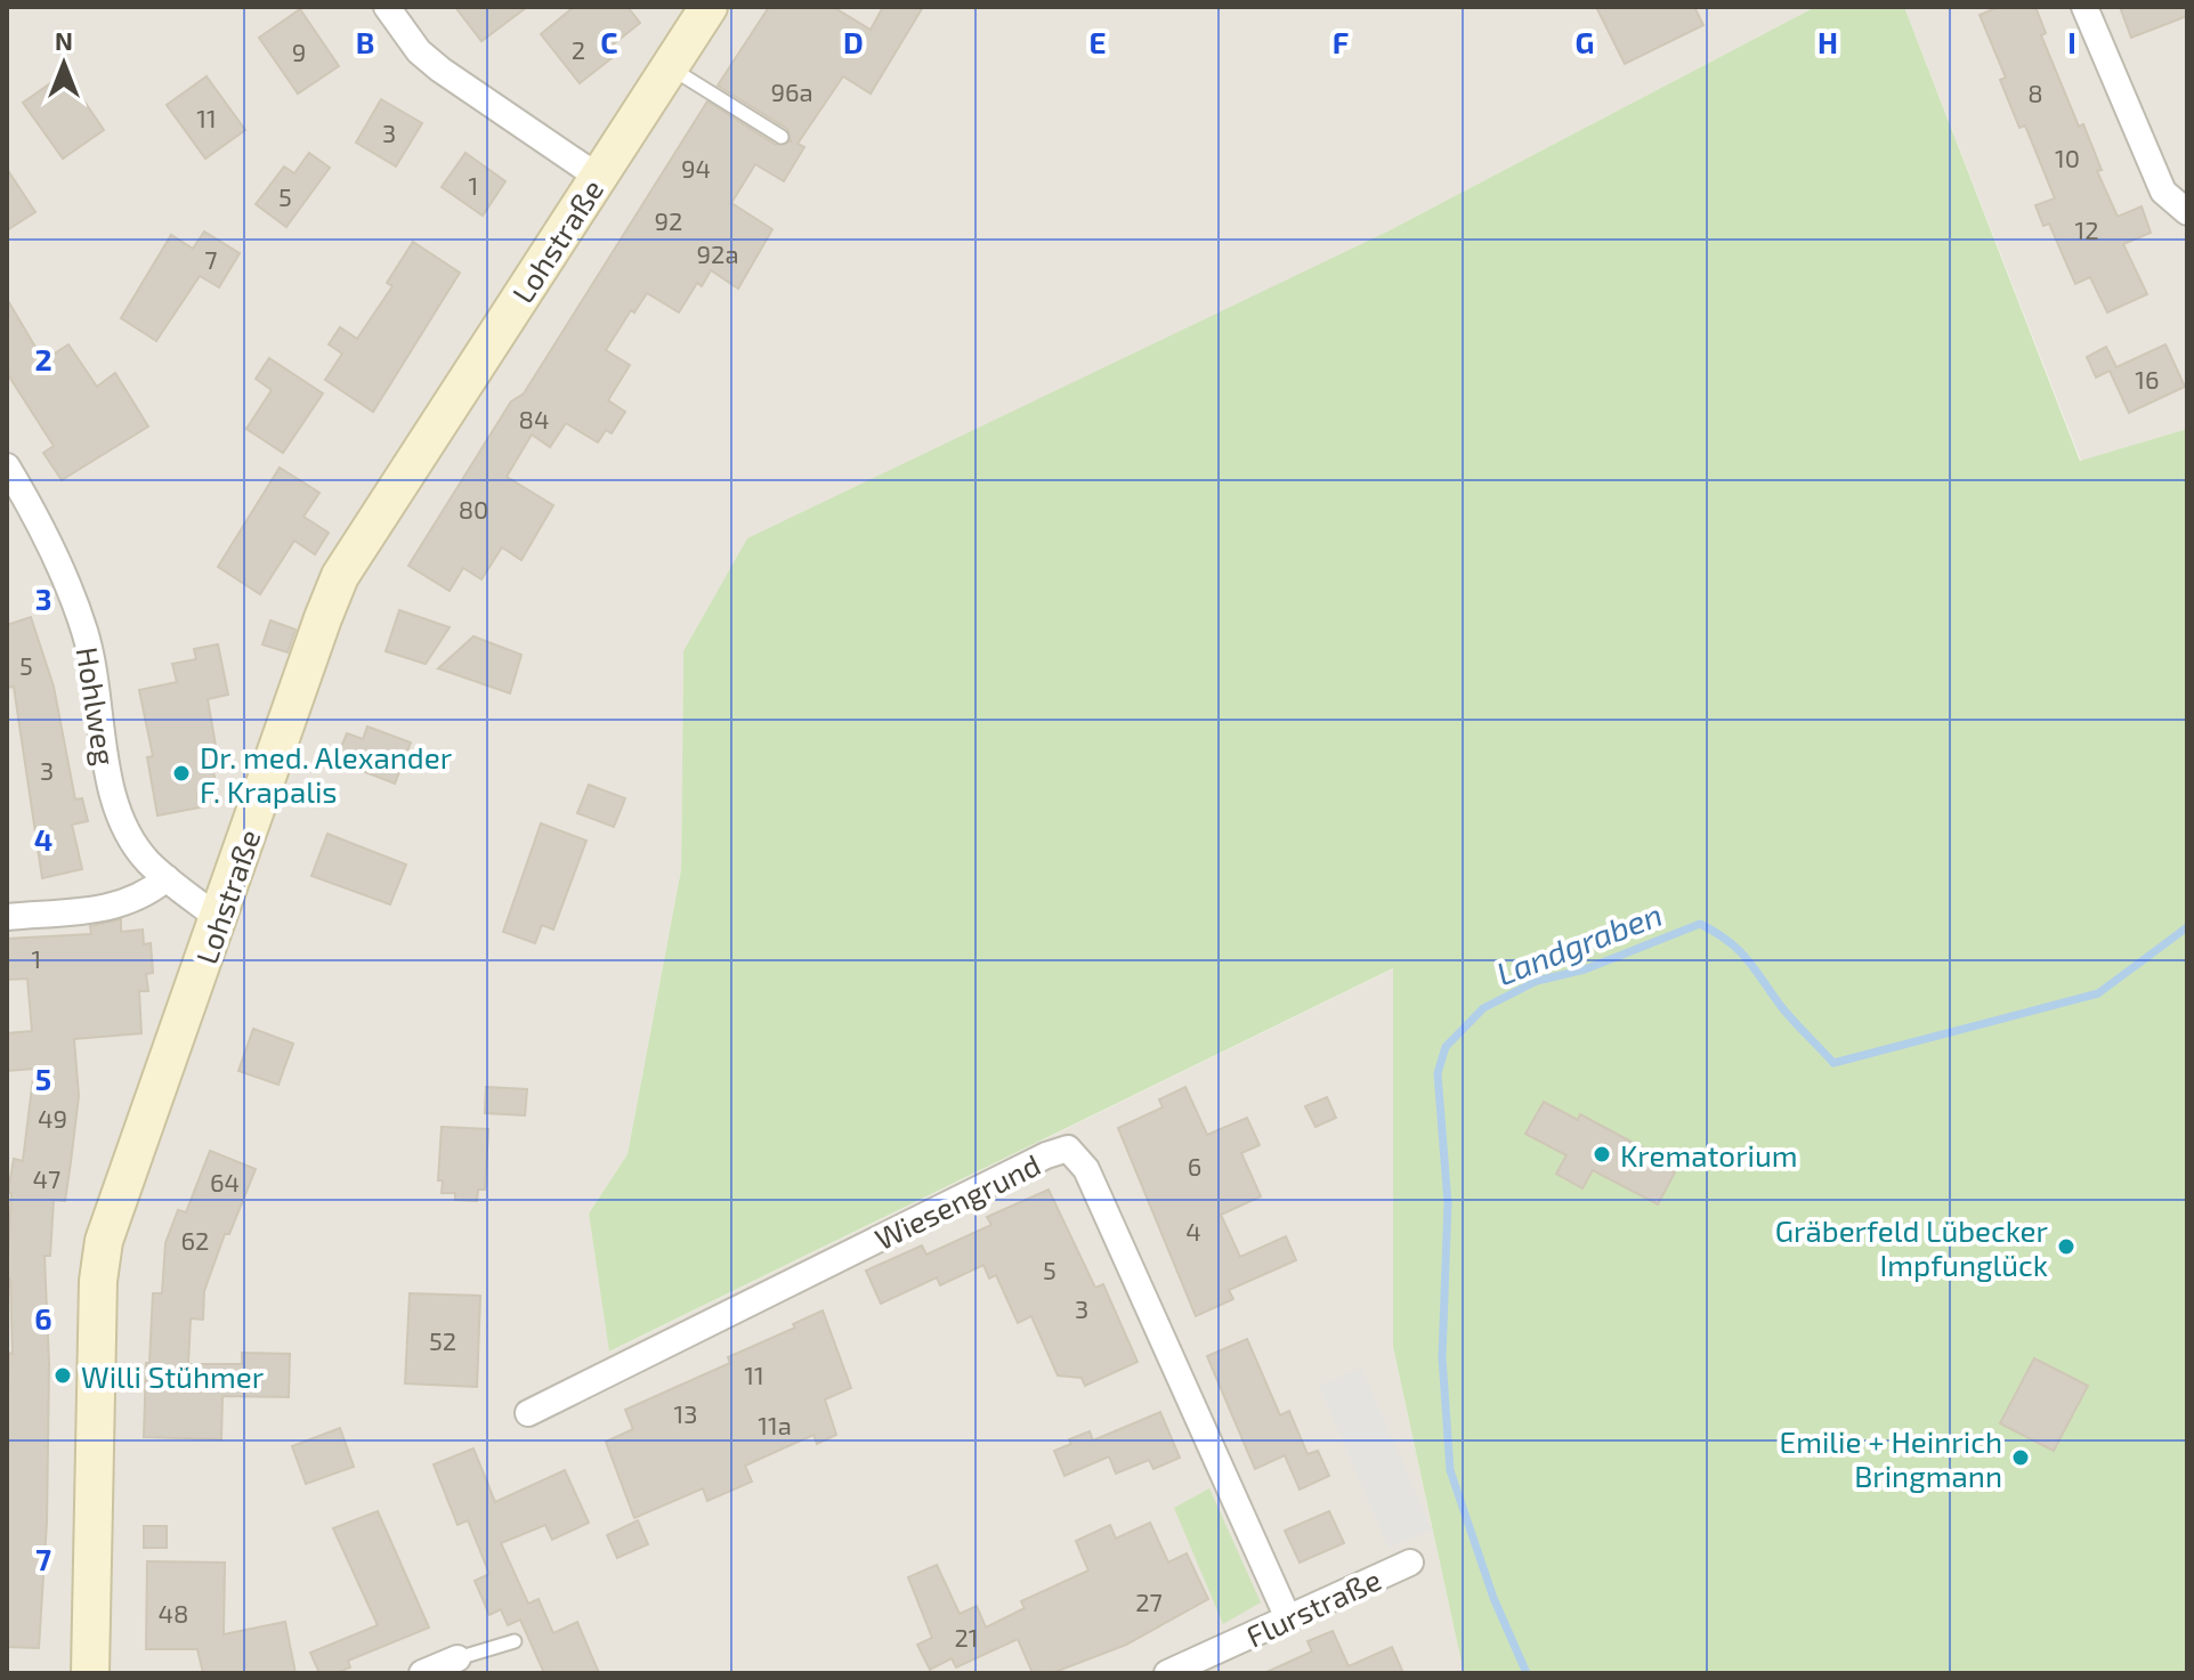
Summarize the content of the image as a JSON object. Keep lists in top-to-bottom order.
{
  "streets": {
    "main road": ["Lohstraße"],
    "street": ["Hohlweg", "Wiesengrund", "Flurstraße"]
  },
  "crossings": [
    ["Lohstraße", "Hohlweg"],
    ["Wiesengrund", "Flurstraße"]
  ],
  "water": ["Landgraben"],
  "places": [
    "Dr. med. Alexander F. Krapalis",
    "Krematorium",
    "Gräberfeld Lübecker Impfunglück",
    "Willi Stühmer",
    "Emilie + Heinrich Bringmann"
  ],
  "house_numbers": [
    "2",
    "9",
    "96a",
    "8",
    "11",
    "3",
    "10",
    "94",
    "1",
    "5",
    "92",
    "12",
    "92a",
    "7",
    "16",
    "84",
    "80",
    "5",
    "3",
    "1",
    "49",
    "6",
    "47",
    "64",
    "4",
    "62",
    "5",
    "3",
    "52",
    "11",
    "13",
    "11a",
    "27",
    "48",
    "21"
  ],
  "north": "top",
  "grid": {
    "columns": [
      "B",
      "C",
      "D",
      "E",
      "F",
      "G",
      "H",
      "I"
    ],
    "rows": [
      "2",
      "3",
      "4",
      "5",
      "6",
      "7"
    ]
  }
}
